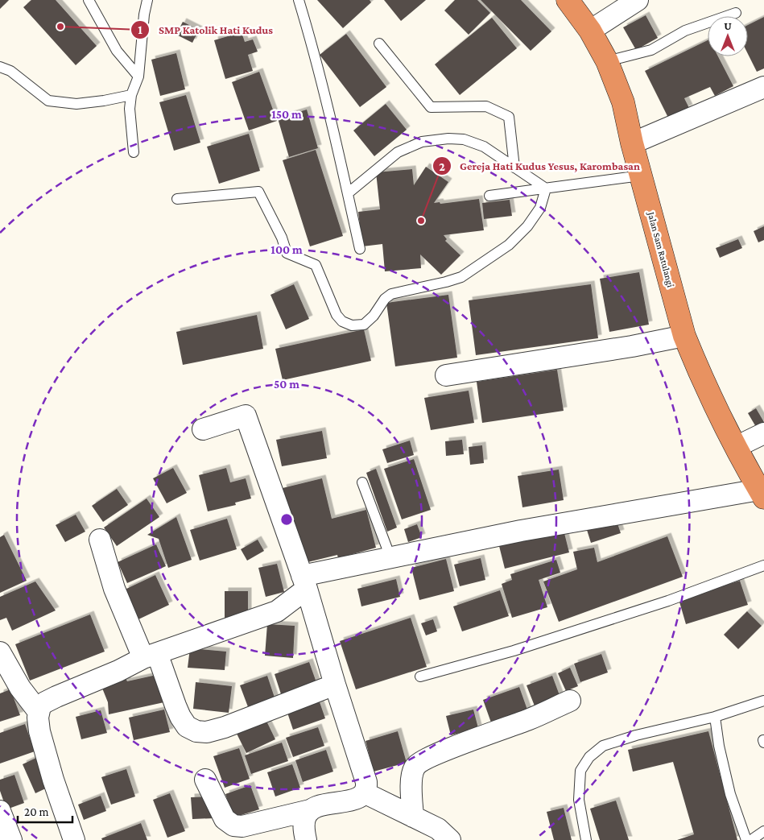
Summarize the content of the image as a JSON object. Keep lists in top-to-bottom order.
{
  "streets": {
    "highway": ["Jalan Sam Ratulangi"]
  },
  "places": ["SMP Katolik Hati Kudus", "Gereja Hati Kudus Yesus, Karombasan"],
  "scale_bar": "20 m",
  "north": "top",
  "rings": ["150 m", "100 m", "50 m"]
}
